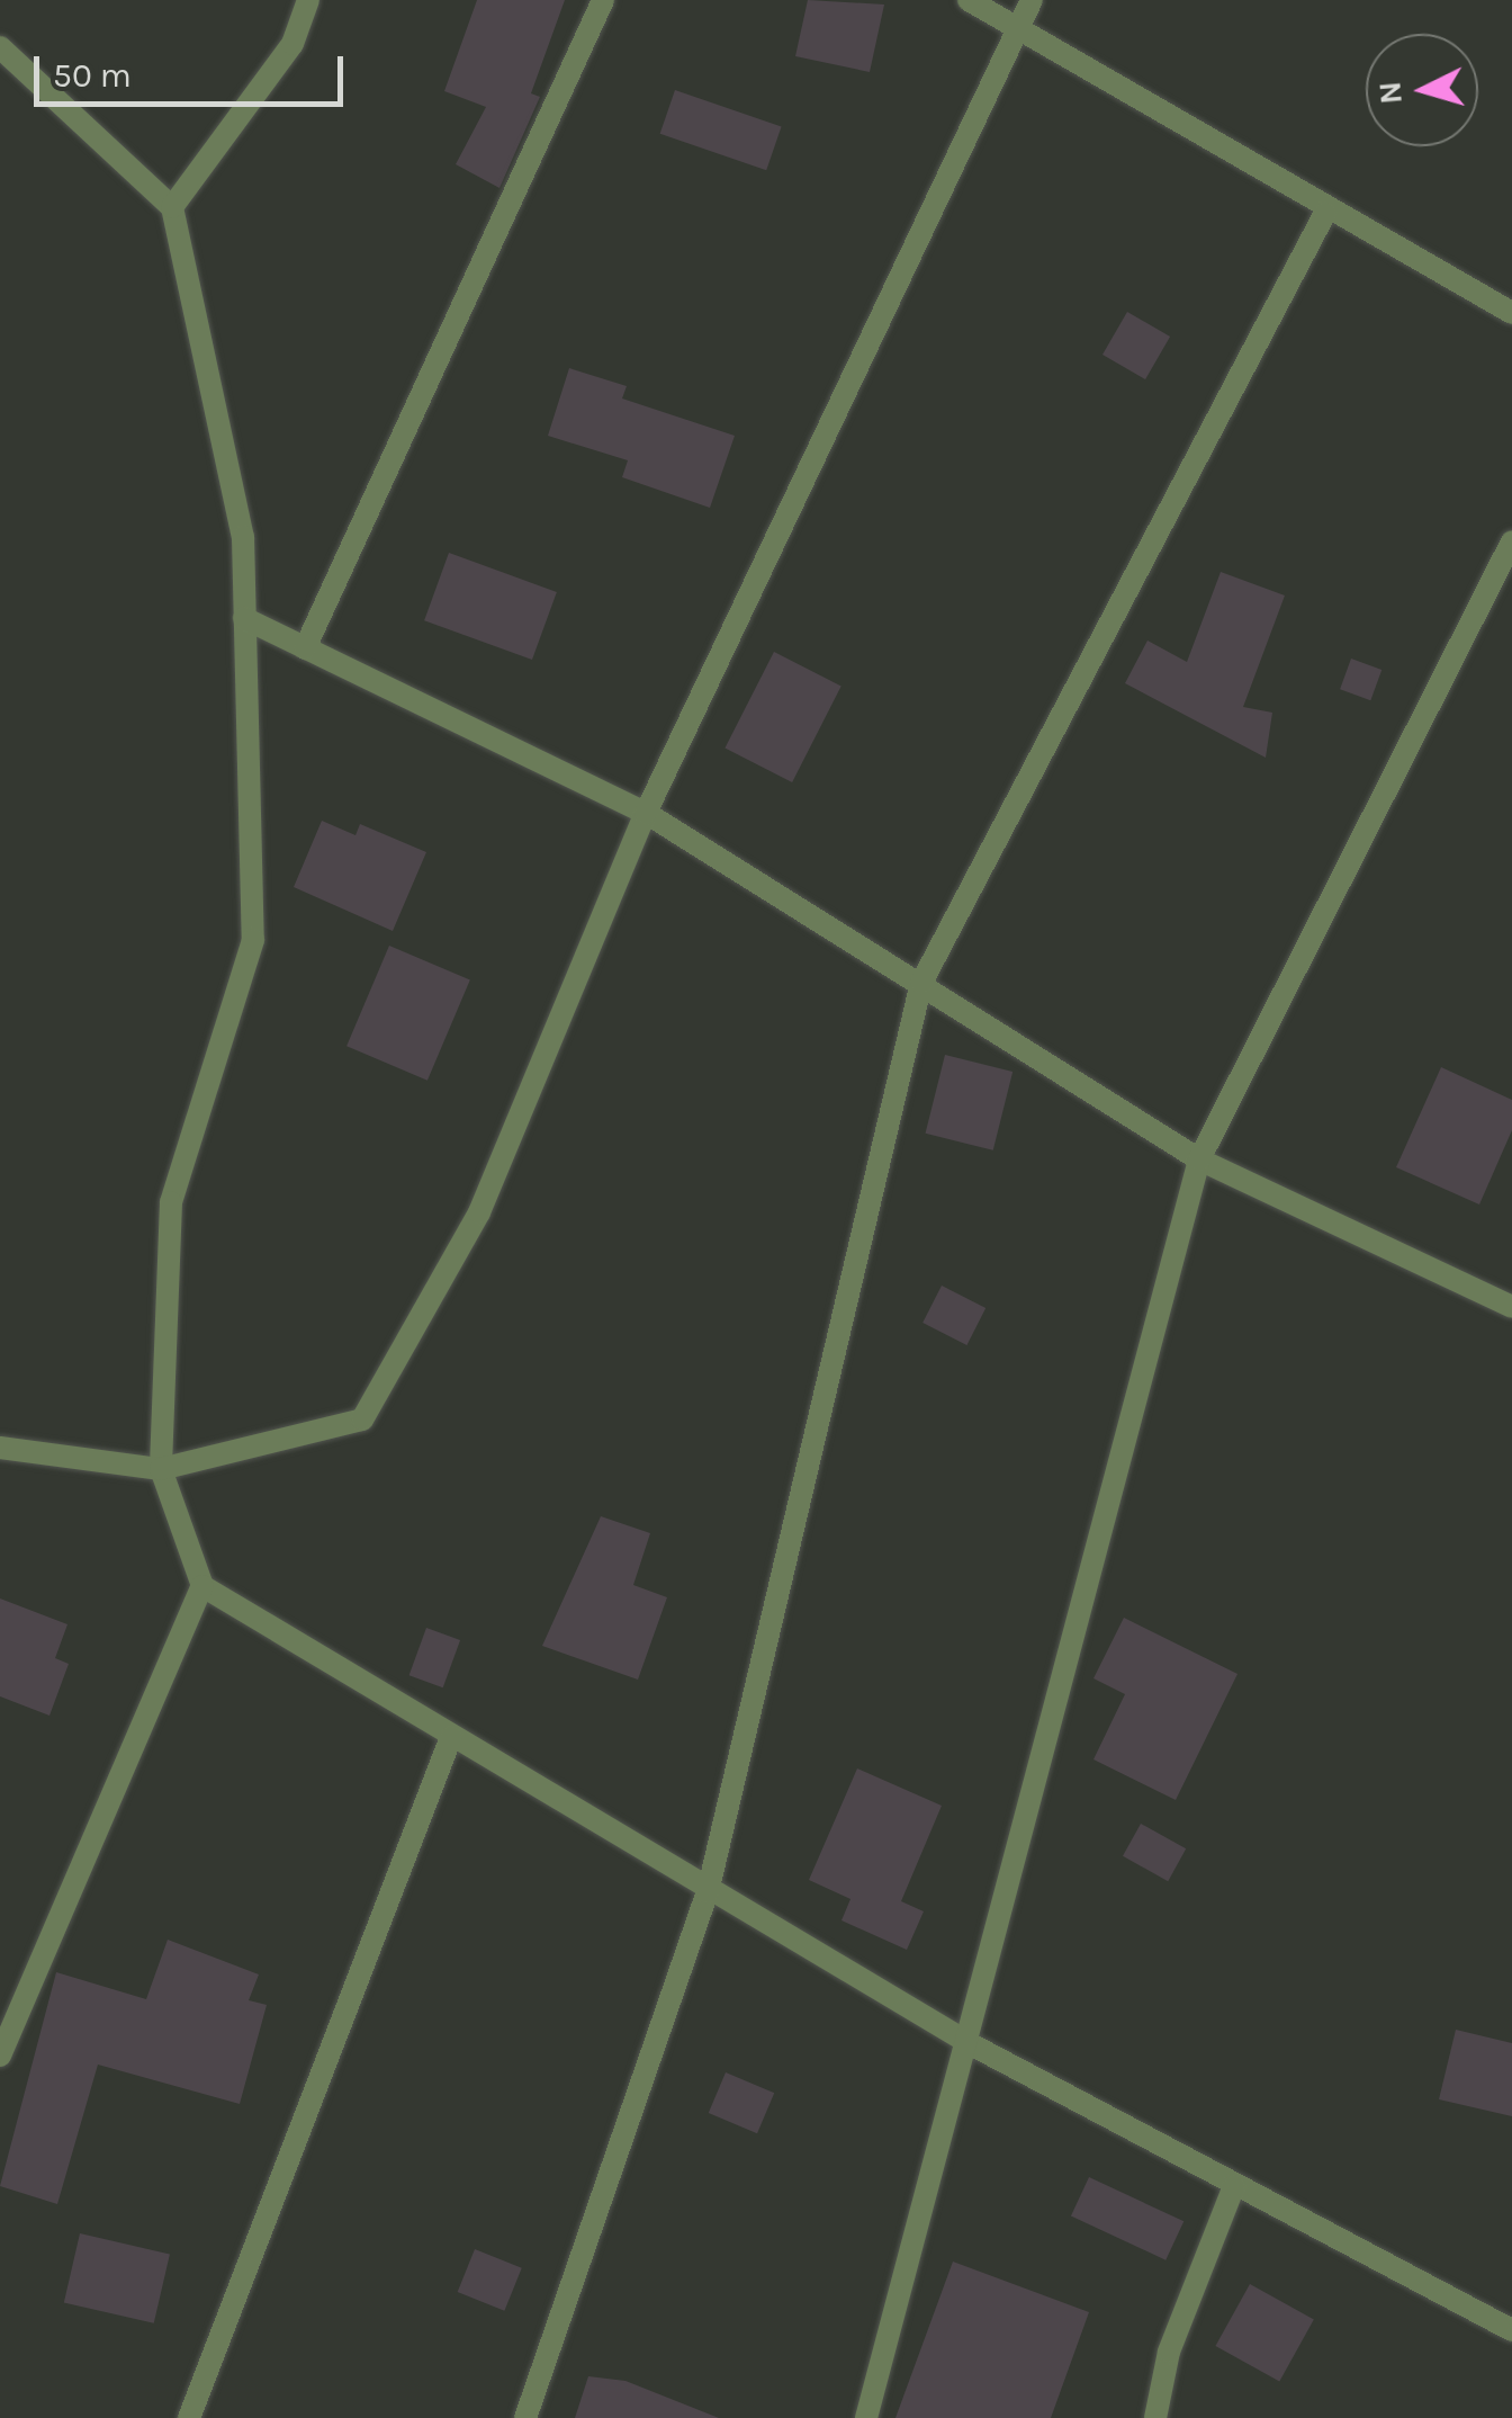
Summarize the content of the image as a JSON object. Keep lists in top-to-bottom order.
{
  "scale_bar": "50 m",
  "north": "left"
}
